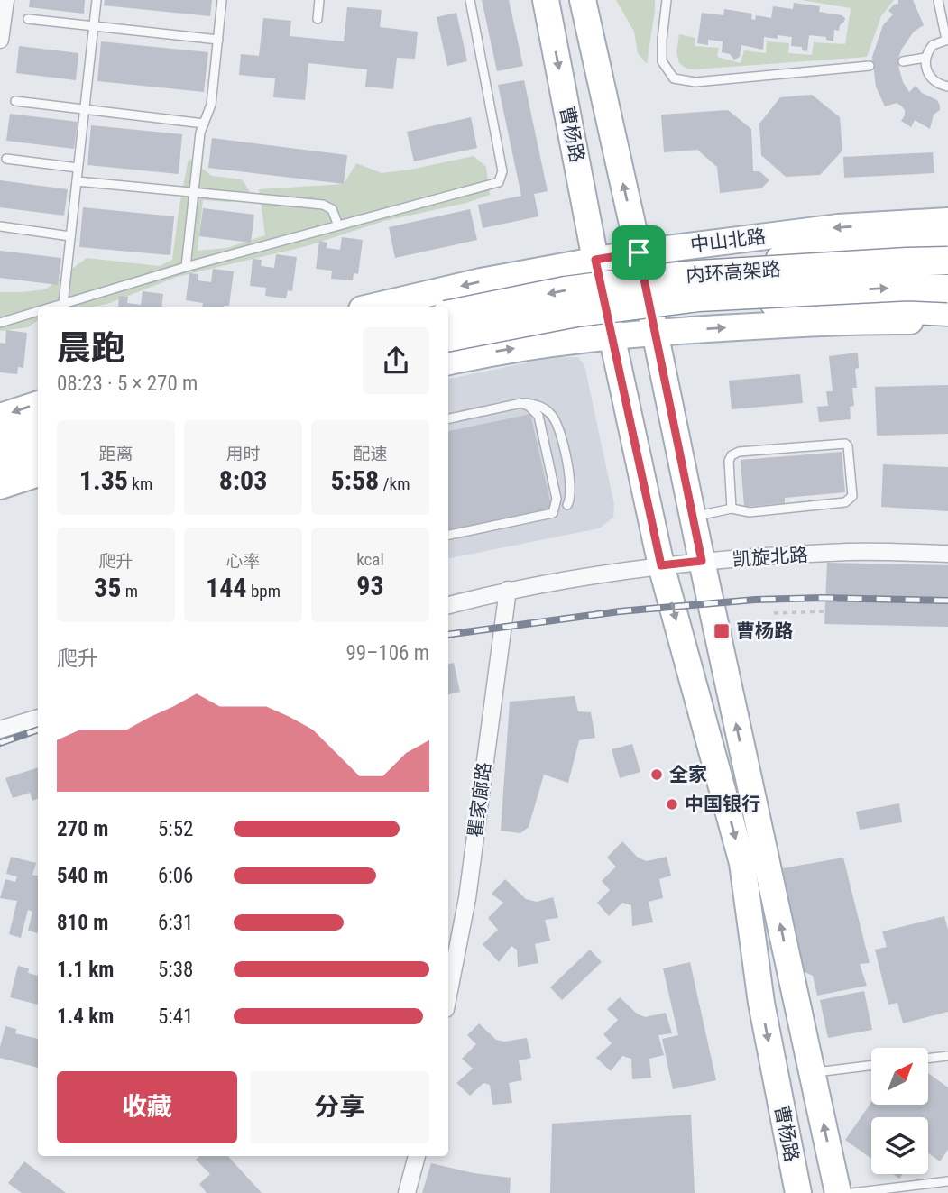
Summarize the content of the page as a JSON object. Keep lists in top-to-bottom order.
{
  "streets": {
    "highway": ["内环高架路"],
    "main road": ["曹杨路", "中山北路"],
    "street": ["凯旋北路", "瞿家廊路"]
  },
  "crossings": [
    ["曹杨路", "中山北路"],
    ["曹杨路", "凯旋北路"],
    ["凯旋北路", "瞿家廊路"]
  ],
  "places": {
    "transit": ["曹杨路"],
    "other": ["全家", "中国银行"]
  },
  "north": "top right",
  "page": {
    "heading": ["晨跑", "08:23 · 5 × 270 m"],
    "stats": [
      ["距离", "1.35 km"],
      ["用时", "8:03"],
      ["配速", "5:58 /km"],
      ["爬升", "35 m"],
      ["心率", "144 bpm"],
      ["kcal", "93"]
    ],
    "chart": ["爬升", "99–106 m"],
    "list": [
      {
        "name": "270 m",
        "note": "5:52"
      },
      {
        "name": "540 m",
        "note": "6:06"
      },
      {
        "name": "810 m",
        "note": "6:31"
      },
      {
        "name": "1.1 km",
        "note": "5:38"
      },
      {
        "name": "1.4 km",
        "note": "5:41"
      }
    ],
    "buttons": ["收藏", "分享"]
  }
}
